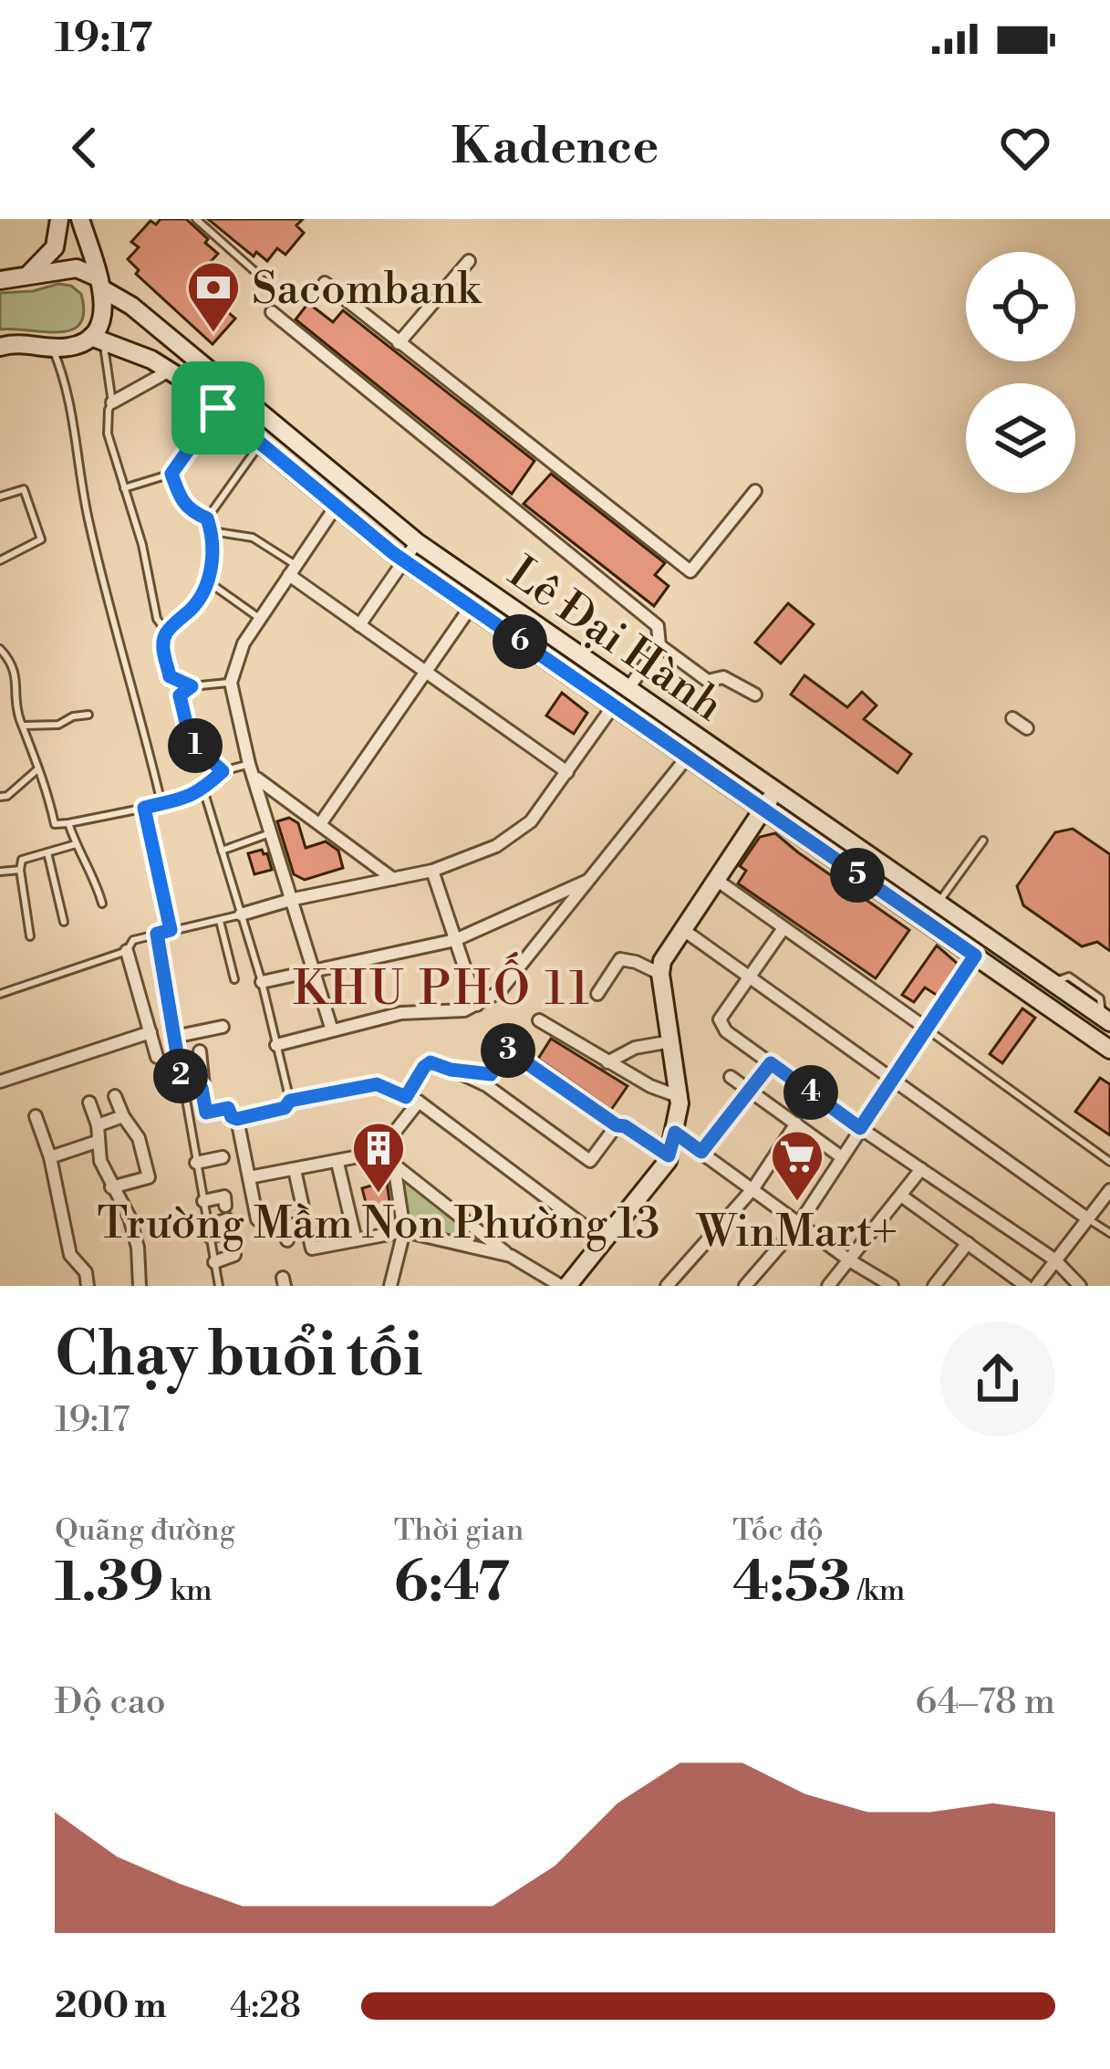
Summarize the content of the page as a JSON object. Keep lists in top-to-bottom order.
{
  "streets": {
    "main road": ["Lê Đại Hành"]
  },
  "districts": ["KHU PHỐ 11"],
  "places": {
    "bank": ["Sacombank"],
    "building": ["Trường Mầm Non Phường 13"],
    "supermarket": ["WinMart+"]
  },
  "page": {
    "status": "19:17",
    "header": "Kadence",
    "pins": [
      "6",
      "1",
      "5",
      "3",
      "2",
      "4"
    ],
    "heading": ["Chạy buổi tối", "19:17"],
    "stats": [
      ["Quãng đường", "1.39 km"],
      ["Thời gian", "6:47"],
      ["Tốc độ", "4:53 /km"]
    ],
    "chart": ["Độ cao", "64–78 m"],
    "list": [
      {
        "name": "200 m",
        "note": "4:28"
      }
    ]
  }
}
